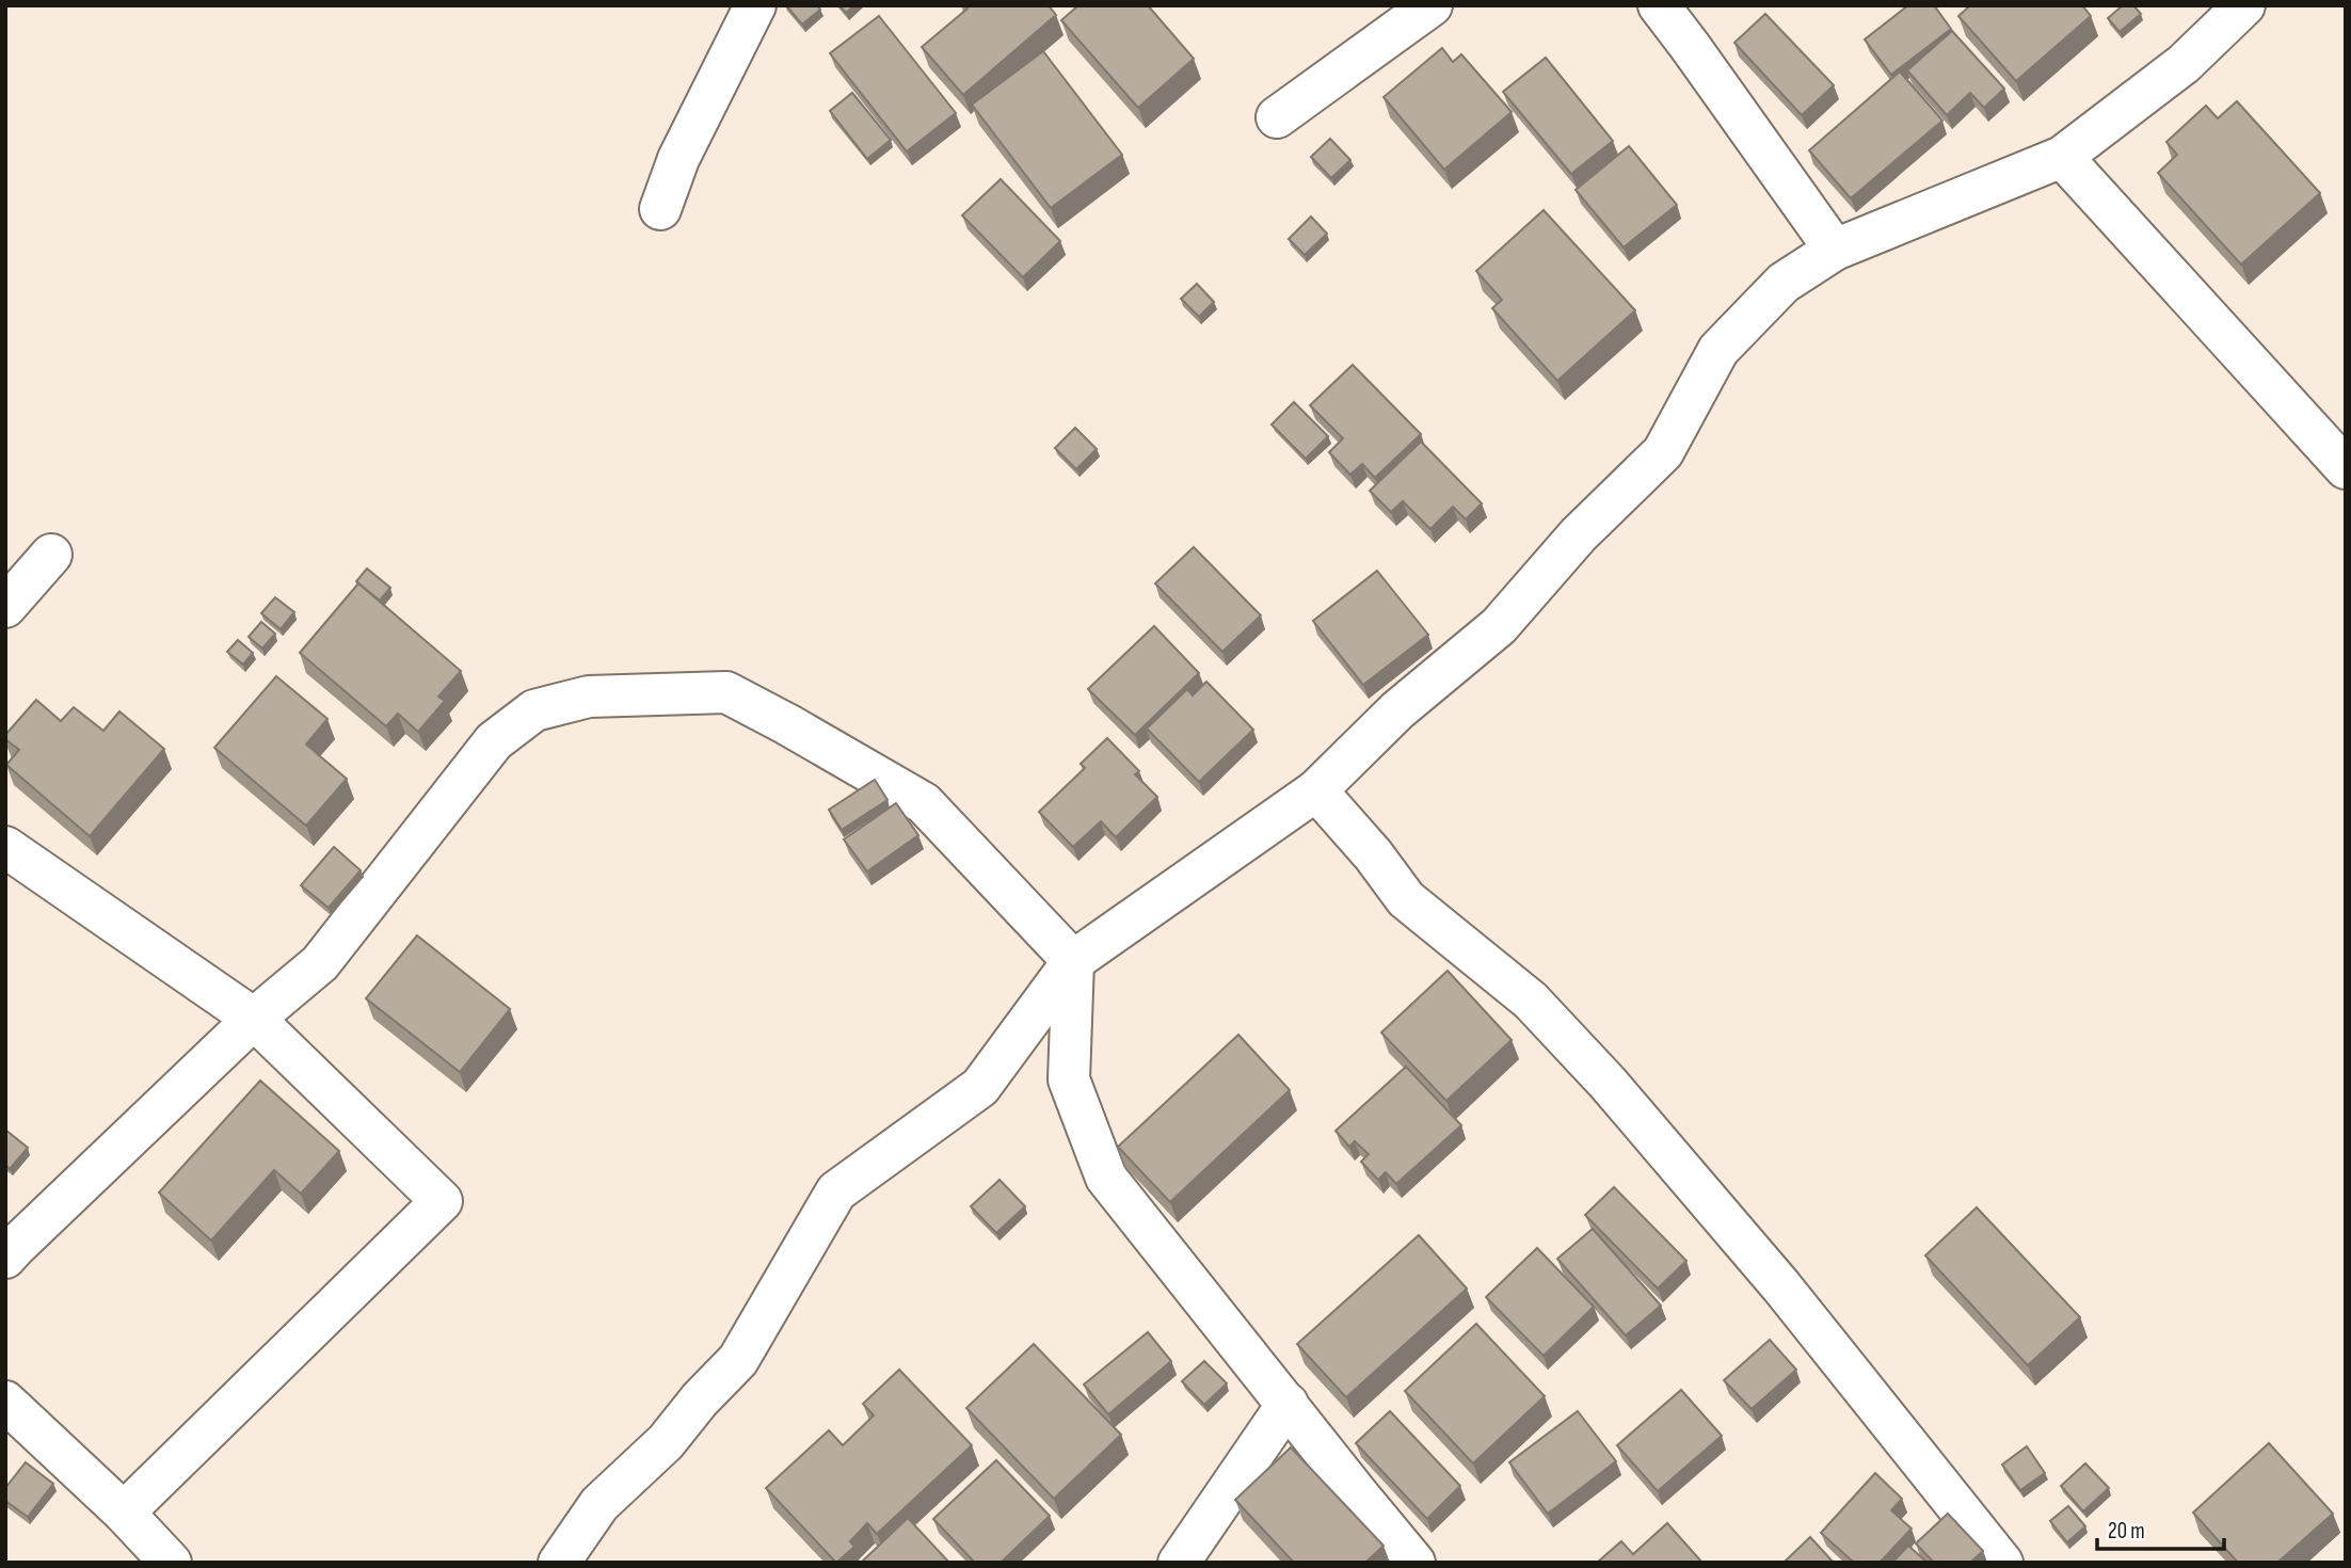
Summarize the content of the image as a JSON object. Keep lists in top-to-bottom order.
{
  "scale_bar": "20 m"
}
